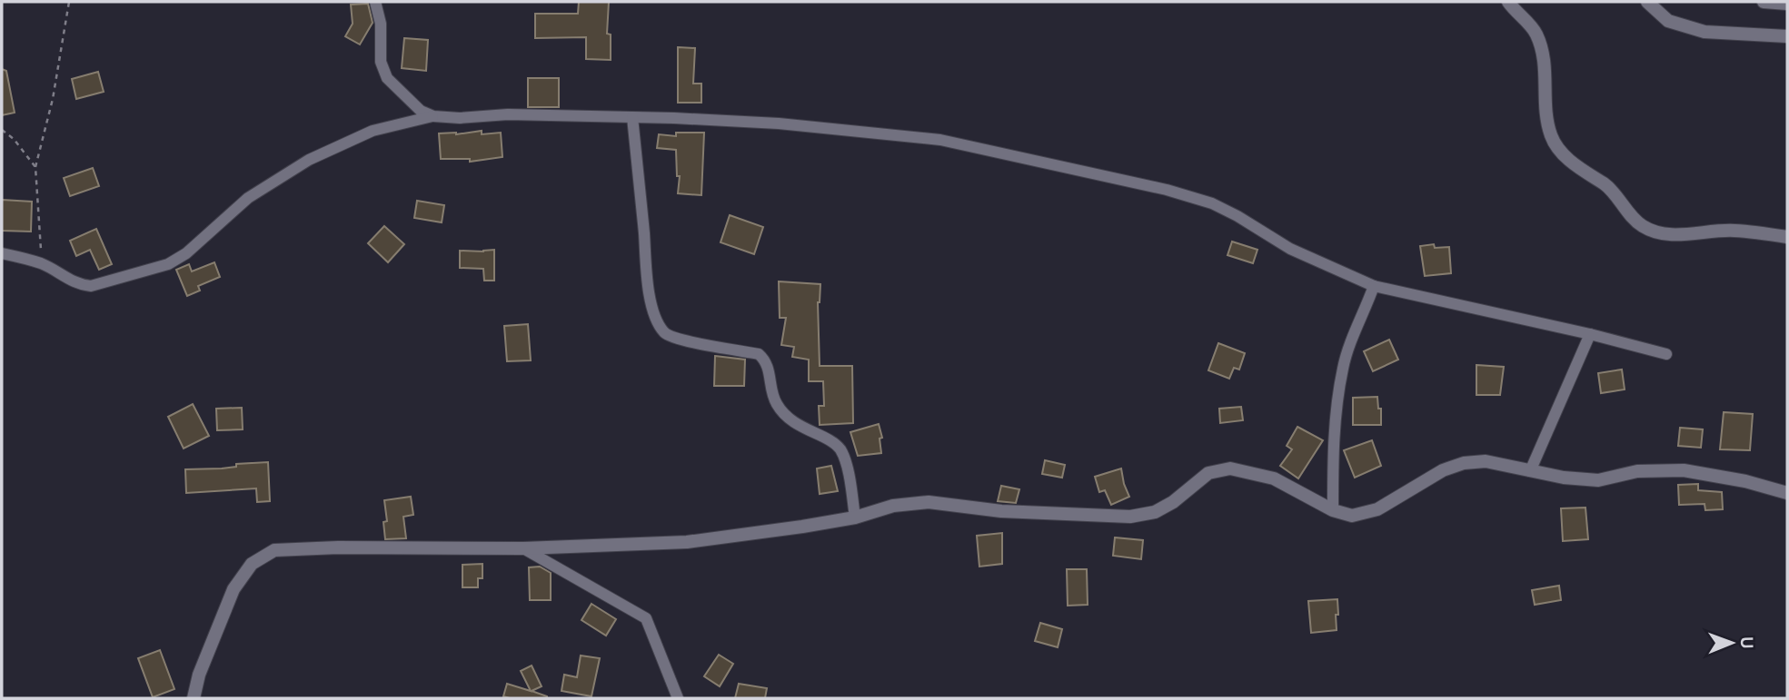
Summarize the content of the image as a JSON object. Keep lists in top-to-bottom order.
{
  "north": "right"
}
